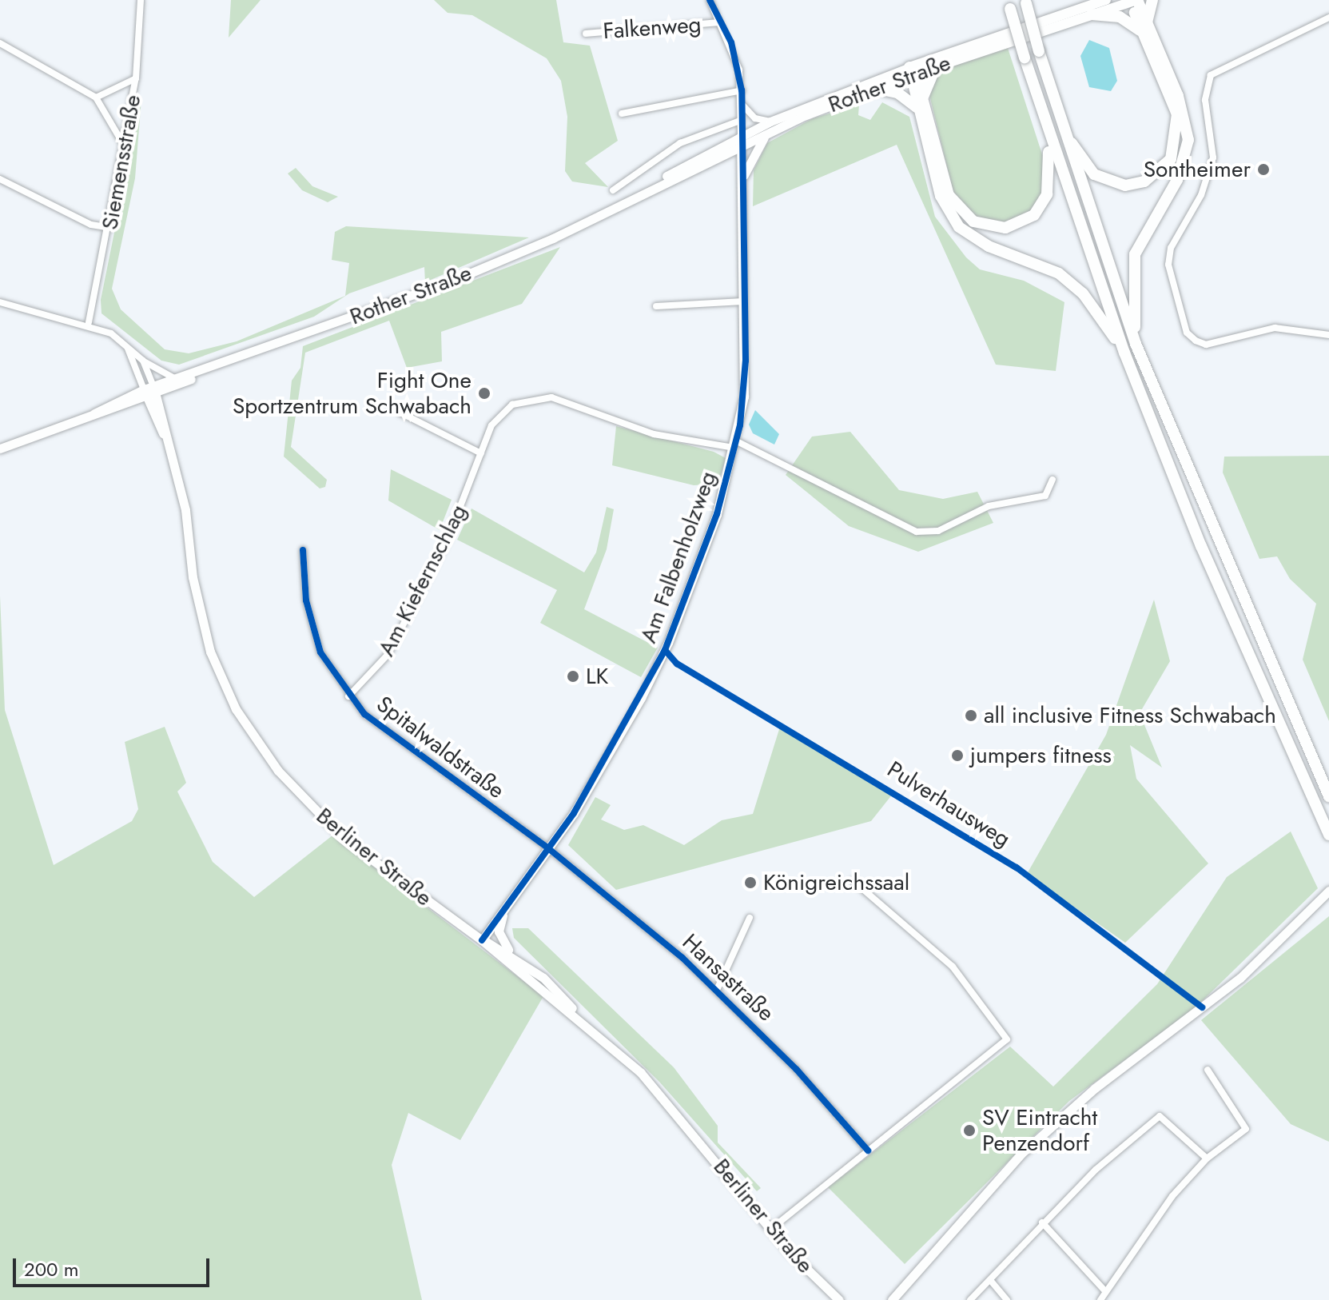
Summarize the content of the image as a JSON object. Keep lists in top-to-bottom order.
{
  "streets": {
    "main road": ["Rother Straße", "Am Falbenholzweg", "Berliner Straße"],
    "street": [
      "Falkenweg",
      "Siemensstraße",
      "Am Kiefernschlag",
      "Spitalwaldstraße",
      "Hansastraße"
    ],
    "cycle path": ["Pulverhausweg"]
  },
  "crossings": [
    ["Rother Straße", "Am Falbenholzweg"],
    ["Rother Straße", "Berliner Straße"],
    ["Am Falbenholzweg", "Am Kiefernschlag"],
    ["Am Falbenholzweg", "Spitalwaldstraße"],
    ["Am Falbenholzweg", "Berliner Straße"],
    ["Am Falbenholzweg", "Hansastraße"],
    ["Am Kiefernschlag", "Spitalwaldstraße"],
    ["Spitalwaldstraße", "Hansastraße"]
  ],
  "places": [
    "Sontheimer",
    "Fight One Sportzentrum Schwabach",
    "LK",
    "all inclusive Fitness Schwabach",
    "jumpers fitness",
    "Königreichssaal",
    "SV Eintracht Penzendorf"
  ],
  "scale_bar": "200 m"
}
